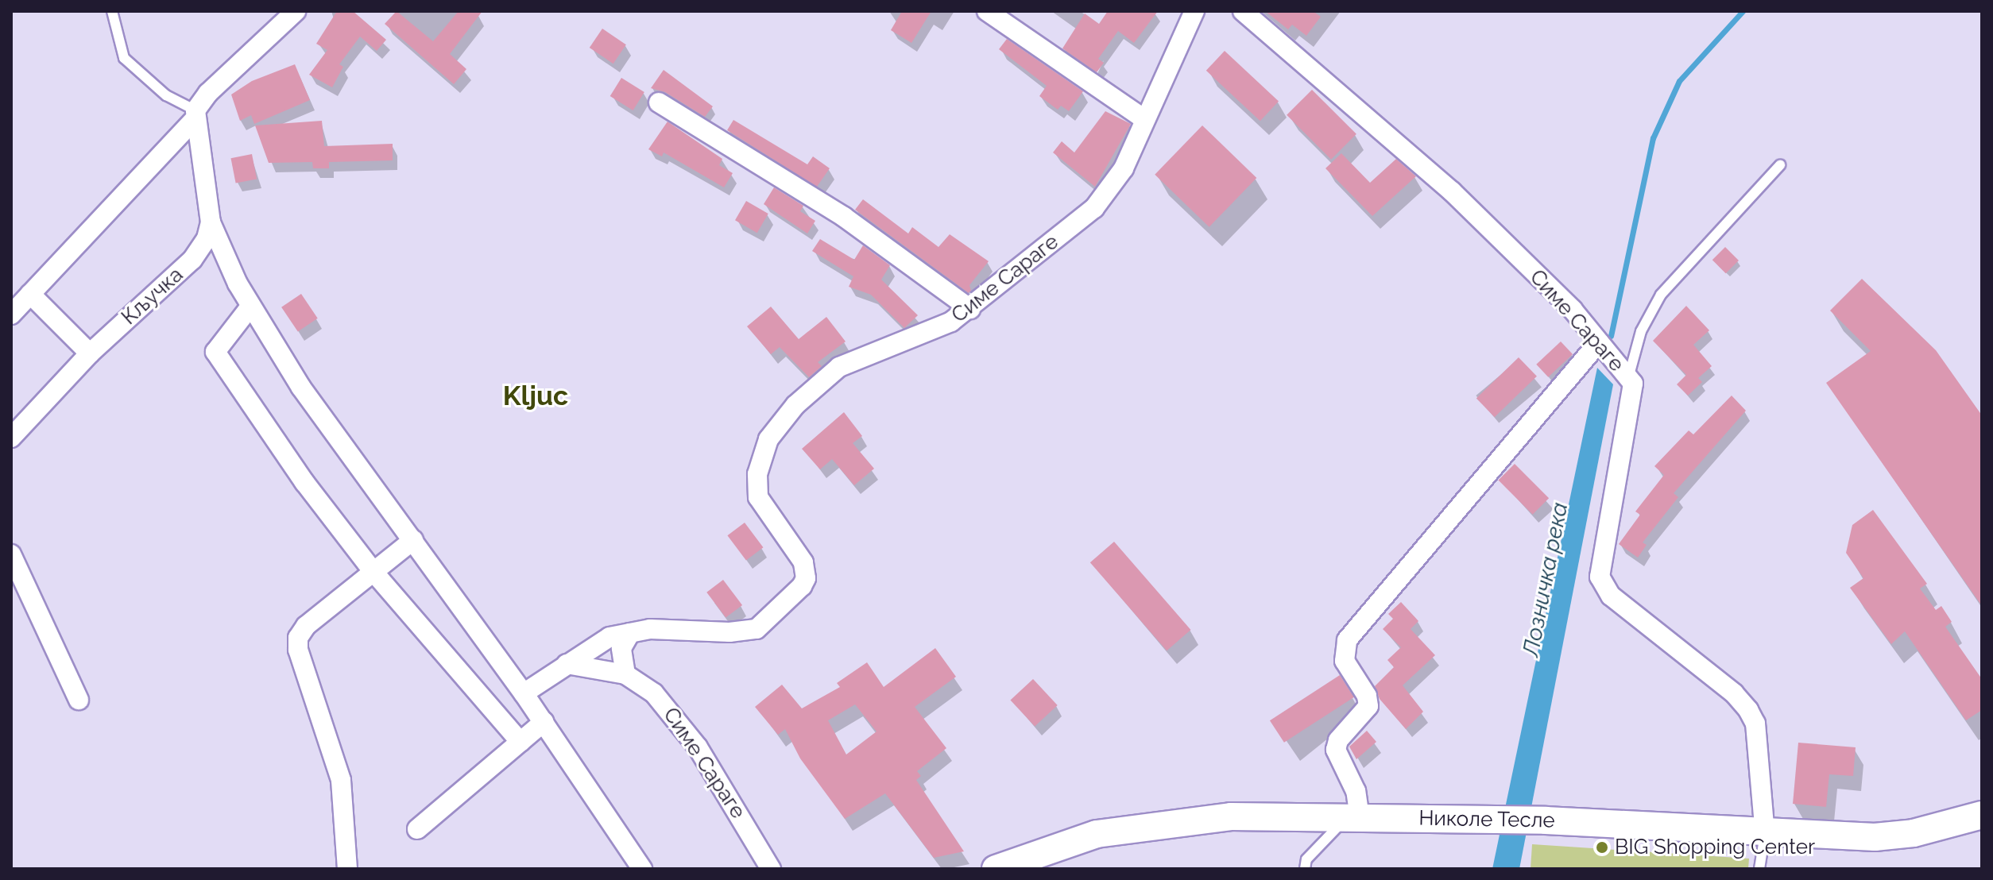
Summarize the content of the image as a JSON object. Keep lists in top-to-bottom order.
{
  "streets": {
    "street": ["Симе Сараге", "Кључка", "Николе Тесле"]
  },
  "crossings": [
    ["Симе Сараге", "Николе Тесле"]
  ],
  "districts": ["Kljuc"],
  "water": ["Лозничка река"],
  "places": ["BIG Shopping Center"]
}
